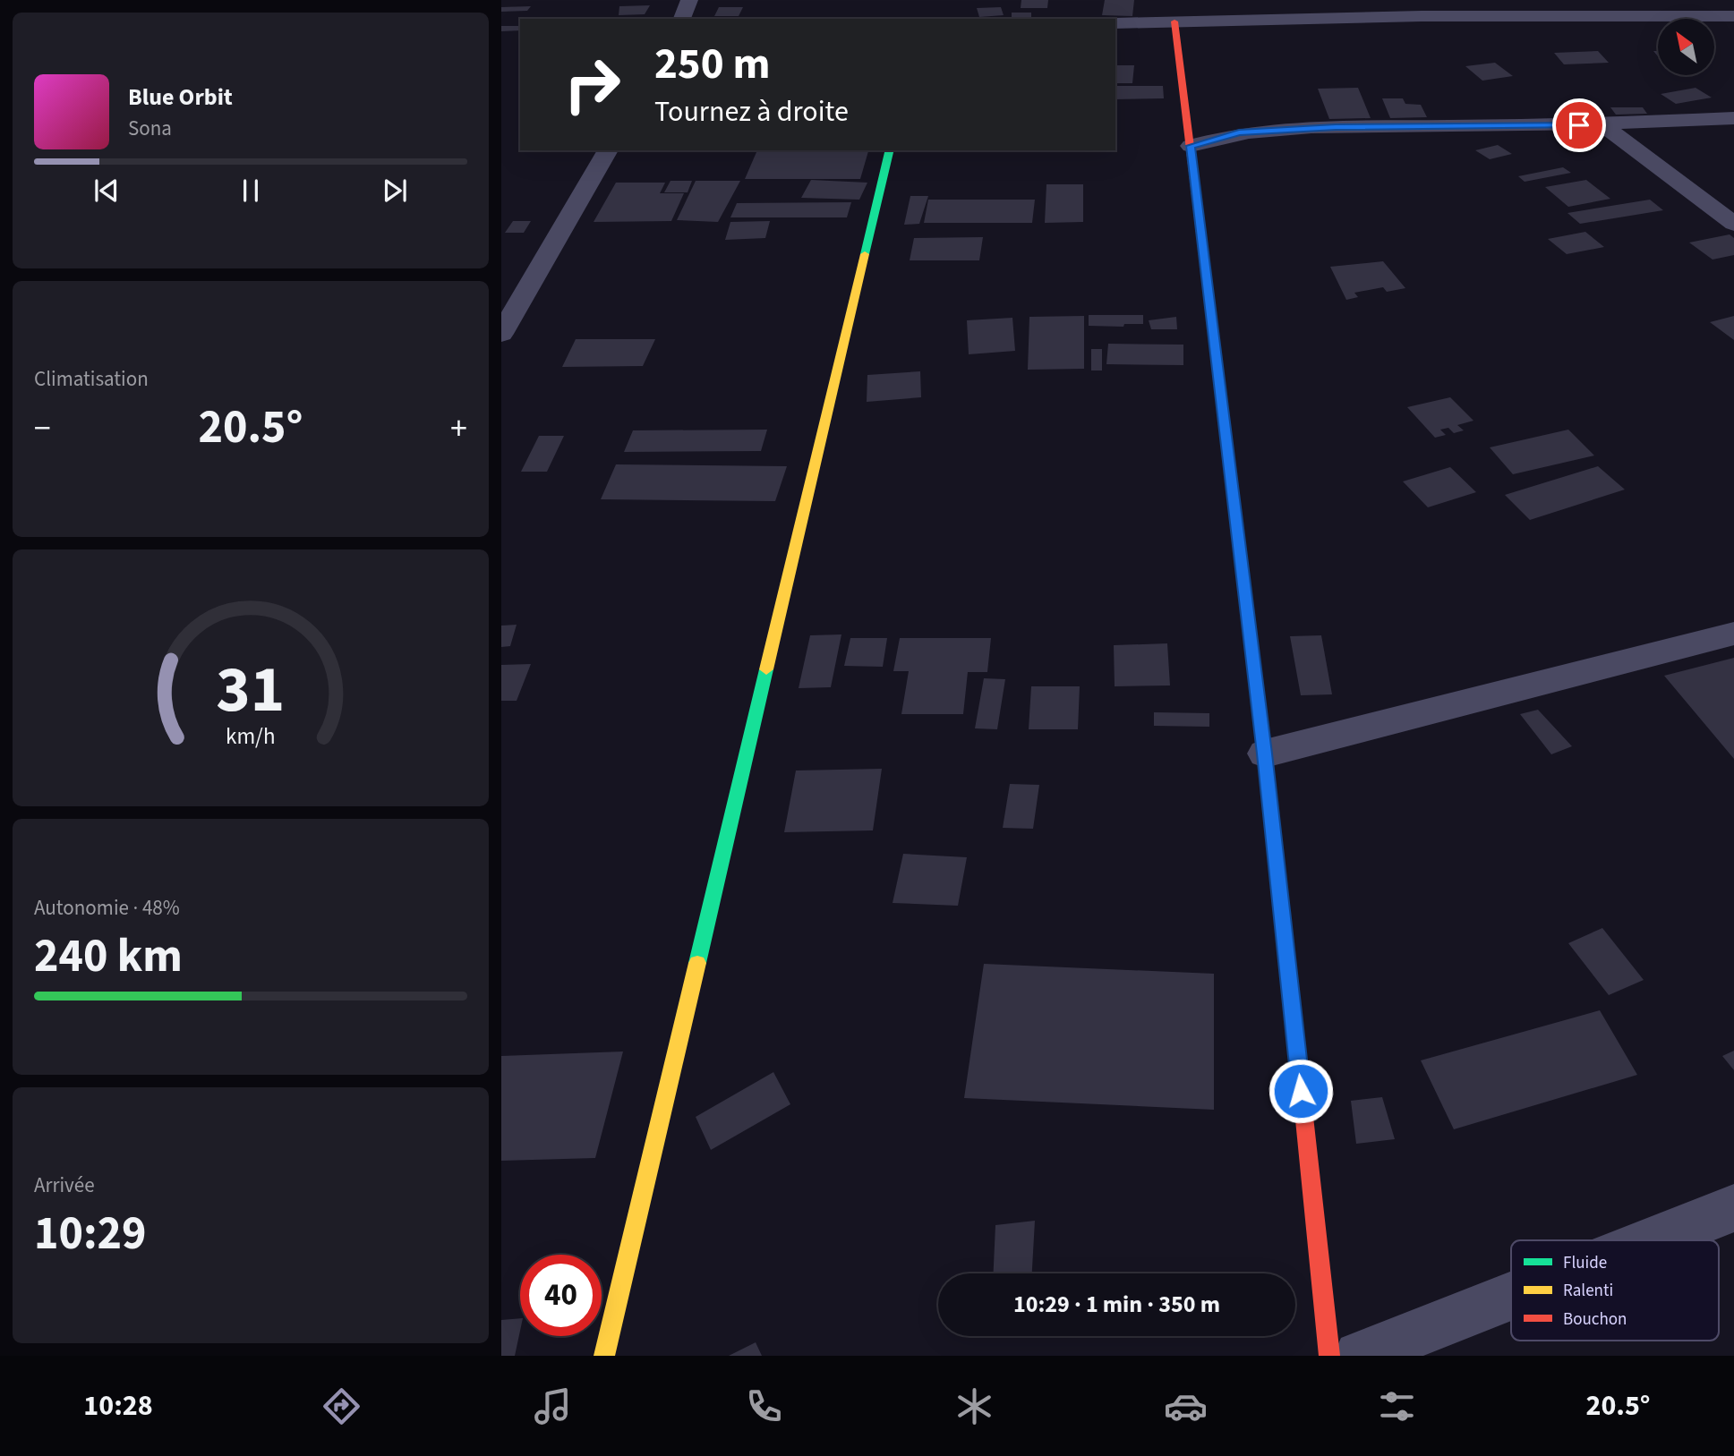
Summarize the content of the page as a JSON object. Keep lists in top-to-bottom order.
{
  "legend": ["Fluide", "Ralenti", "Bouchon"],
  "north": "top left",
  "page": {
    "turn": ["250 m", "Tournez à droite"],
    "song": ["Blue Orbit", "Sona"],
    "tile": [
      "Climatisation",
      ["Autonomie · 48%", "240 km"],
      ["Arrivée", "10:29"]
    ],
    "heat": ["−", "20.5°", "+"],
    "limit": "40",
    "trip": "10:29 · 1 min · 350 m",
    "tabs": ["10:28", "20.5°"],
    "gauge": ["31", "km/h"]
  }
}
